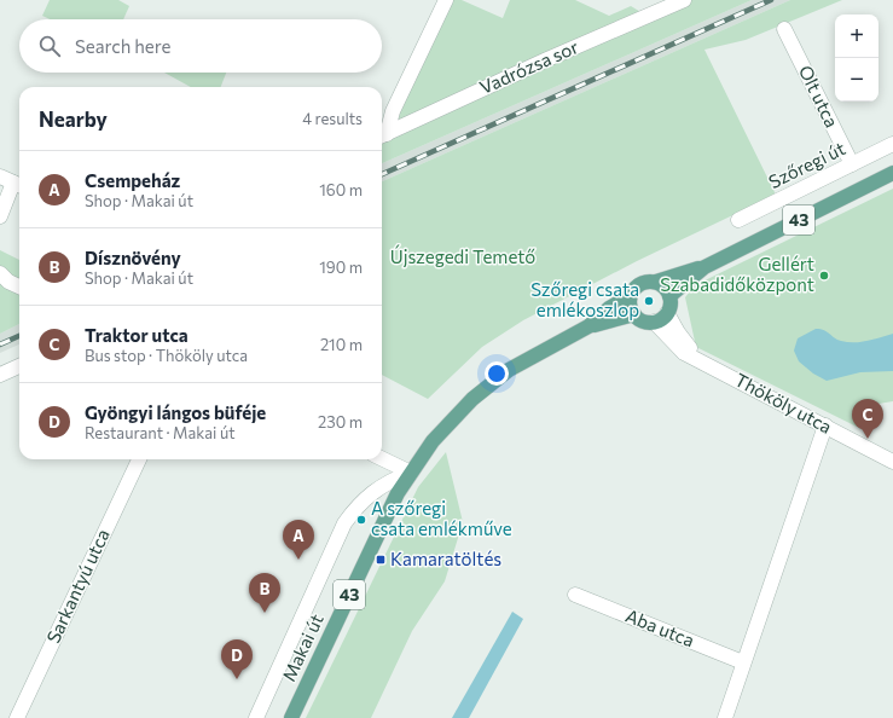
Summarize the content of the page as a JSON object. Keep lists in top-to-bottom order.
{
  "streets": {
    "main road": ["43", "Makai út"],
    "street": [
      "Vadrózsa sor",
      "Olt utca",
      "Szőregi út",
      "Thököly utca",
      "Sarkantyú utca",
      "Aba utca"
    ]
  },
  "crossings": [
    ["Olt utca", "Szőregi út"],
    ["43", "Thököly utca"],
    ["43", "Makai út"]
  ],
  "parks": ["Újszegedi Temető"],
  "places": {
    "other": ["Gellért Szabadidőközpont", "Szőregi csata emlékoszlop", "A szőregi csata emlékműve"],
    "transit": ["Kamaratöltés"]
  },
  "page": {
    "map_buttons": ["+", "−"],
    "search": "Search here",
    "heading": ["Nearby", "4 results"],
    "list": [
      {
        "mark": "A",
        "name": "Csempeház",
        "note": "Shop · Makai út",
        "value": "160 m"
      },
      {
        "mark": "B",
        "name": "Dísznövény",
        "note": "Shop · Makai út",
        "value": "190 m"
      },
      {
        "mark": "C",
        "name": "Traktor utca",
        "note": "Bus stop · Thököly utca",
        "value": "210 m"
      },
      {
        "mark": "D",
        "name": "Gyöngyi lángos büféje",
        "note": "Restaurant · Makai út",
        "value": "230 m"
      }
    ],
    "pins": [
      "C",
      "A",
      "B",
      "D"
    ]
  }
}
